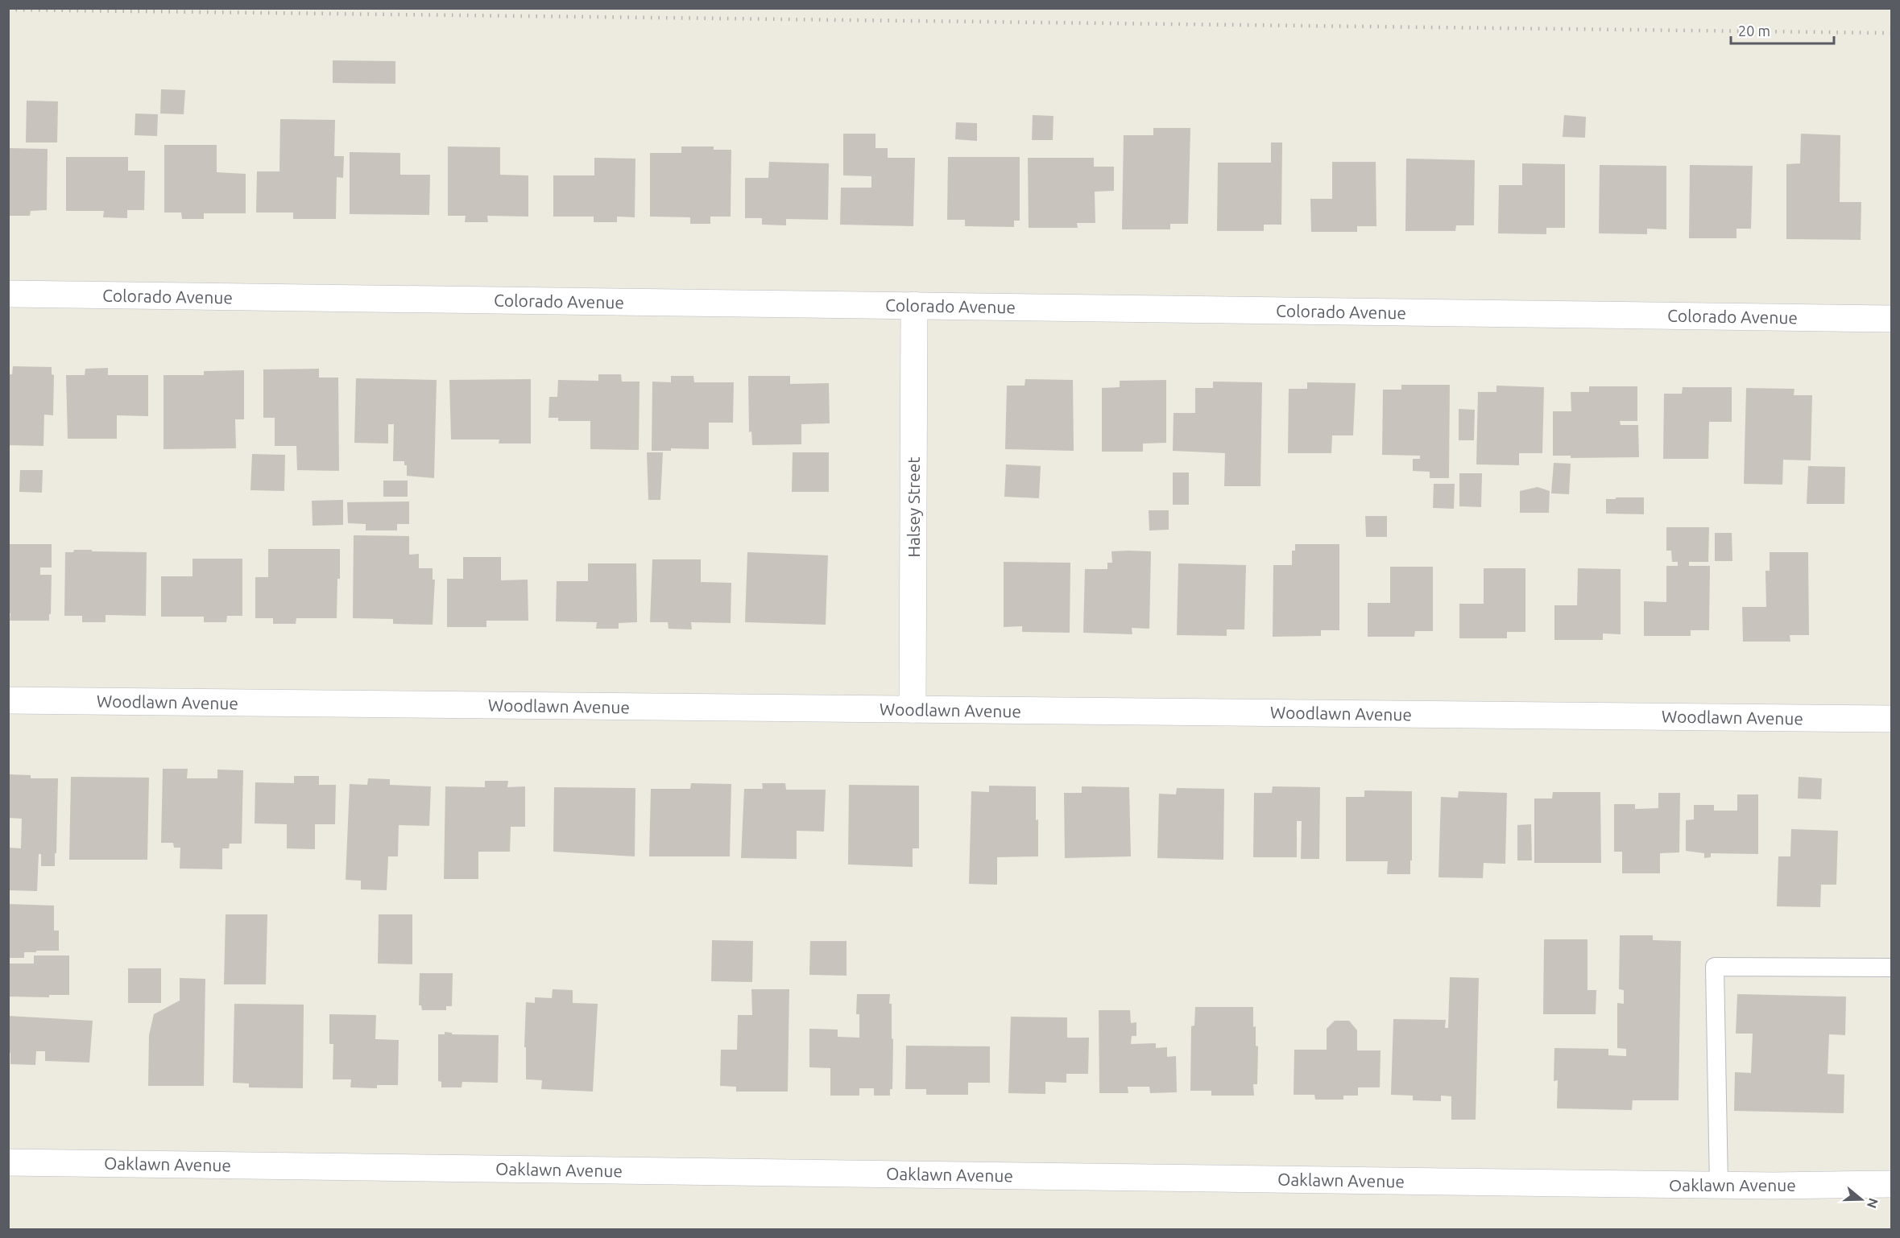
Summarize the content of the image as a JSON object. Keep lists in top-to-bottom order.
{
  "streets": {
    "street": [
      "Colorado Avenue",
      "Halsey Street",
      "Woodlawn Avenue",
      "Oaklawn Avenue"
    ]
  },
  "crossings": [
    ["Colorado Avenue", "Halsey Street"],
    ["Halsey Street", "Woodlawn Avenue"]
  ],
  "scale_bar": "20 m",
  "north": "right"
}
